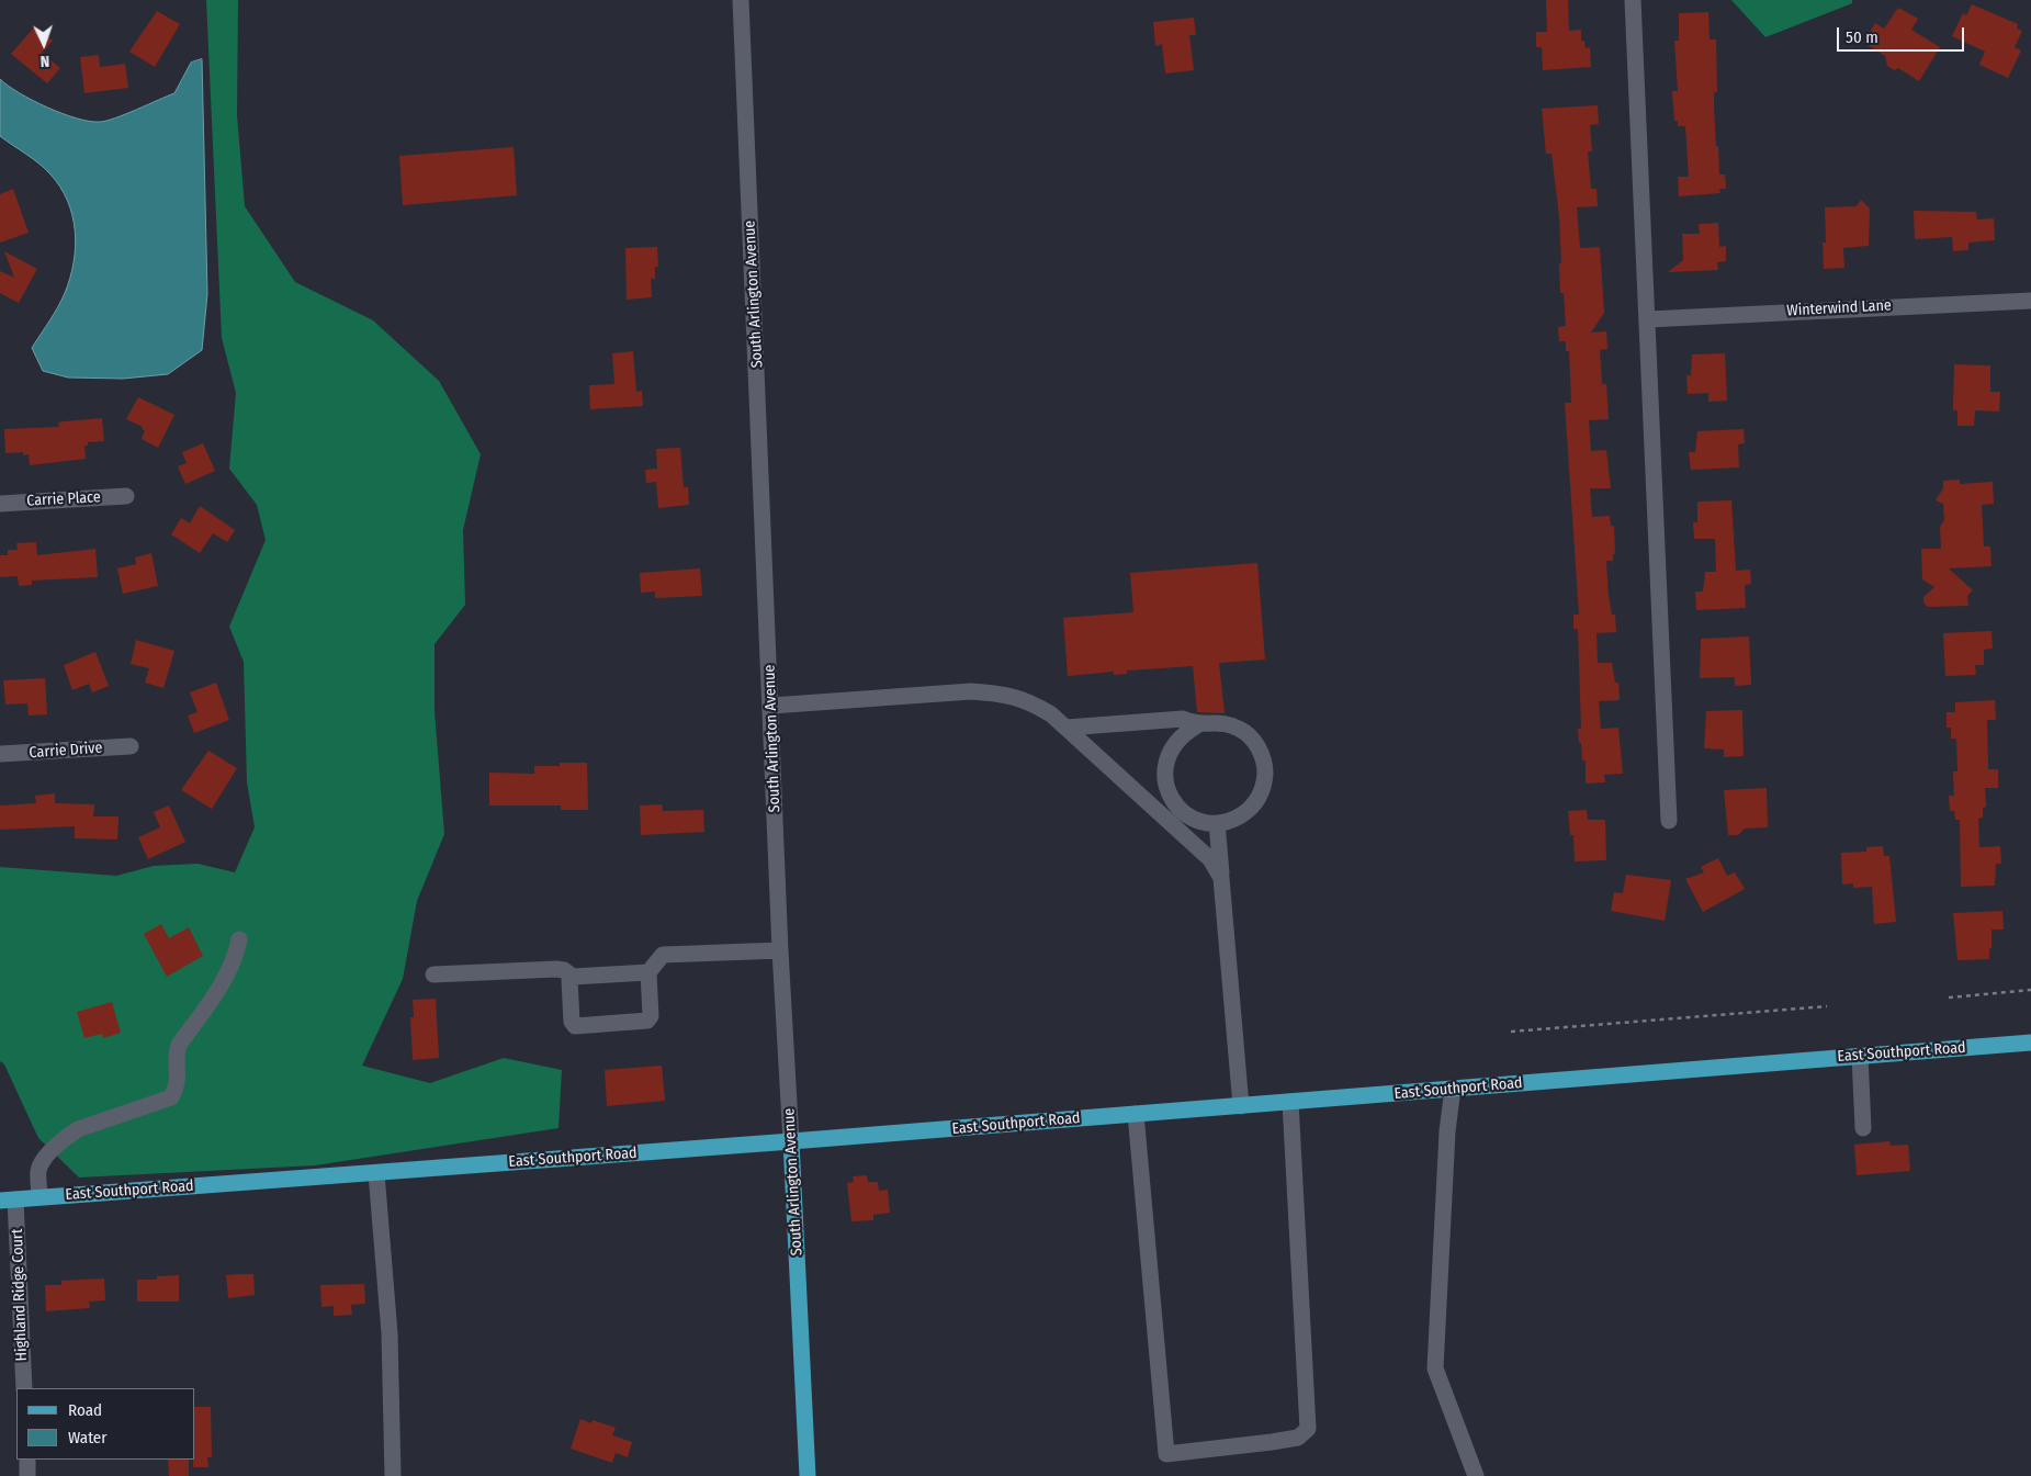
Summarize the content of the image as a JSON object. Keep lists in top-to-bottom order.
{
  "streets": {
    "main road": ["South Arlington Avenue", "East Southport Road"],
    "street": [
      "Winterwind Lane",
      "Carrie Place",
      "Carrie Drive",
      "Highland Ridge Court"
    ]
  },
  "crossings": [
    ["South Arlington Avenue", "East Southport Road"],
    ["East Southport Road", "Highland Ridge Court"]
  ],
  "legend": ["Road", "Water"],
  "scale_bar": "50 m",
  "north": "bottom"
}
